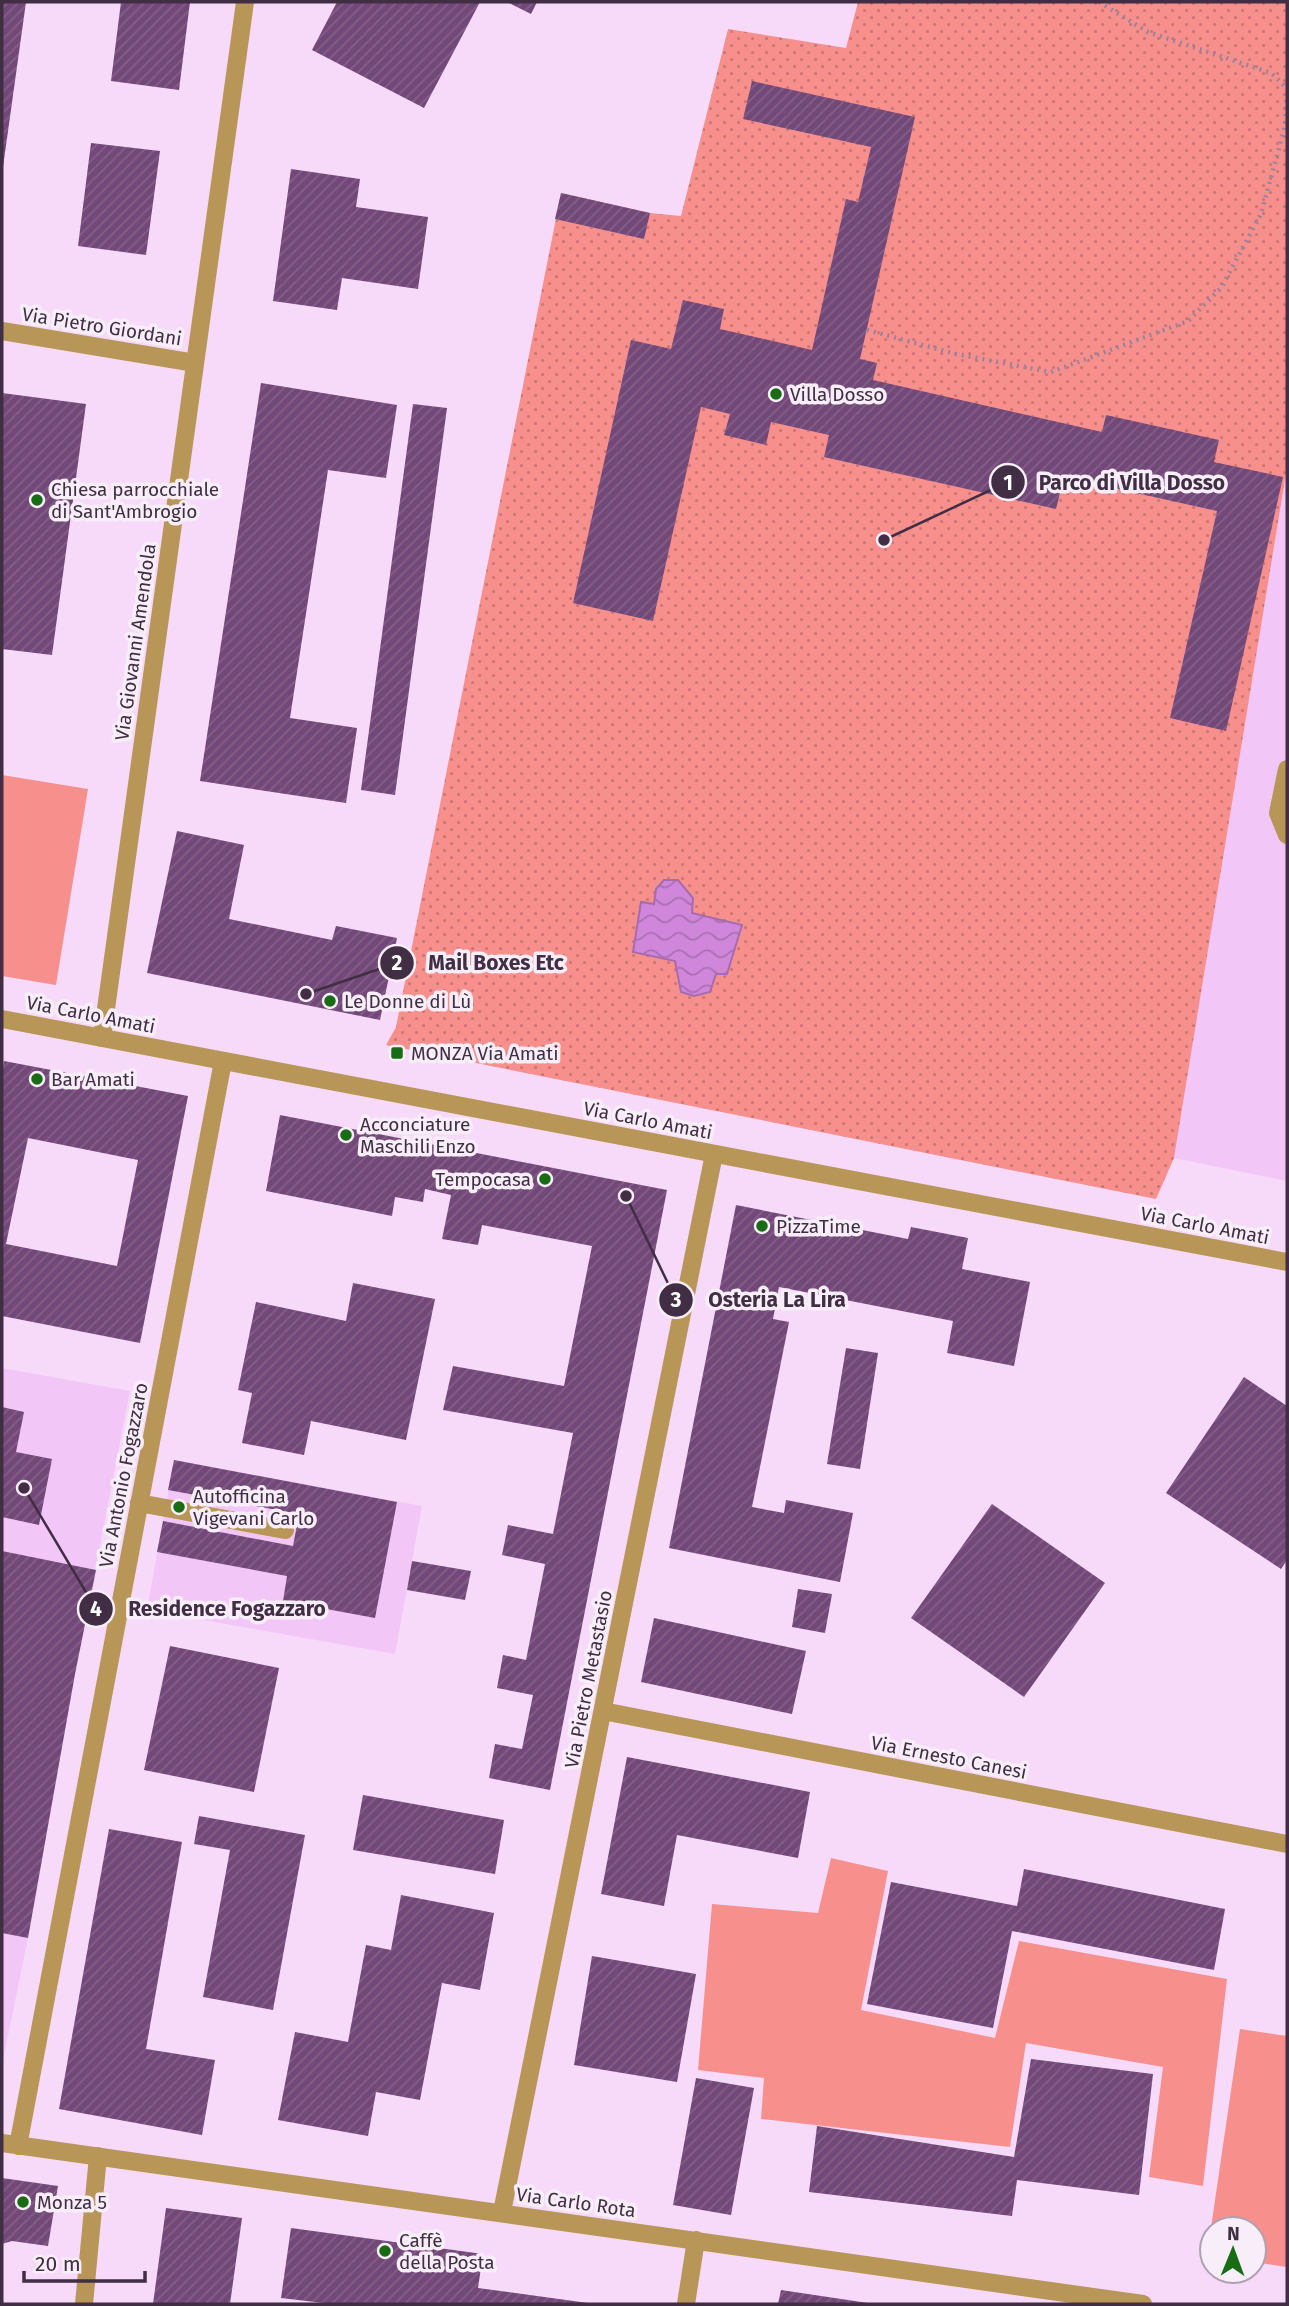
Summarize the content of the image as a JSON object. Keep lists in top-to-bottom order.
{
  "streets": {
    "street": [
      "Via Pietro Giordani",
      "Via Giovanni Amendola",
      "Via Carlo Amati",
      "Via Antonio Fogazzaro",
      "Via Pietro Metastasio",
      "Via Ernesto Canesi",
      "Via Carlo Rota"
    ]
  },
  "crossings": [
    ["Via Pietro Giordani", "Via Giovanni Amendola"],
    ["Via Giovanni Amendola", "Via Carlo Amati"],
    ["Via Carlo Amati", "Via Antonio Fogazzaro"],
    ["Via Carlo Amati", "Via Pietro Metastasio"],
    ["Via Antonio Fogazzaro", "Via Carlo Rota"],
    ["Via Pietro Metastasio", "Via Ernesto Canesi"],
    ["Via Pietro Metastasio", "Via Carlo Rota"]
  ],
  "places": {
    "other": [
      "Villa Dosso",
      "Chiesa parrocchiale di Sant'Ambrogio",
      "Parco di Villa Dosso",
      "Mail Boxes Etc",
      "Le Donne di Lù",
      "Bar Amati",
      "Acconciature Maschili Enzo",
      "Tempocasa",
      "Osteria La Lira",
      "PizzaTime",
      "Residence Fogazzaro",
      "Autofficina Vigevani Carlo",
      "Monza 5",
      "Caffè della Posta"
    ],
    "transit": ["MONZA Via Amati"]
  },
  "scale_bar": "20 m",
  "north": "top"
}
